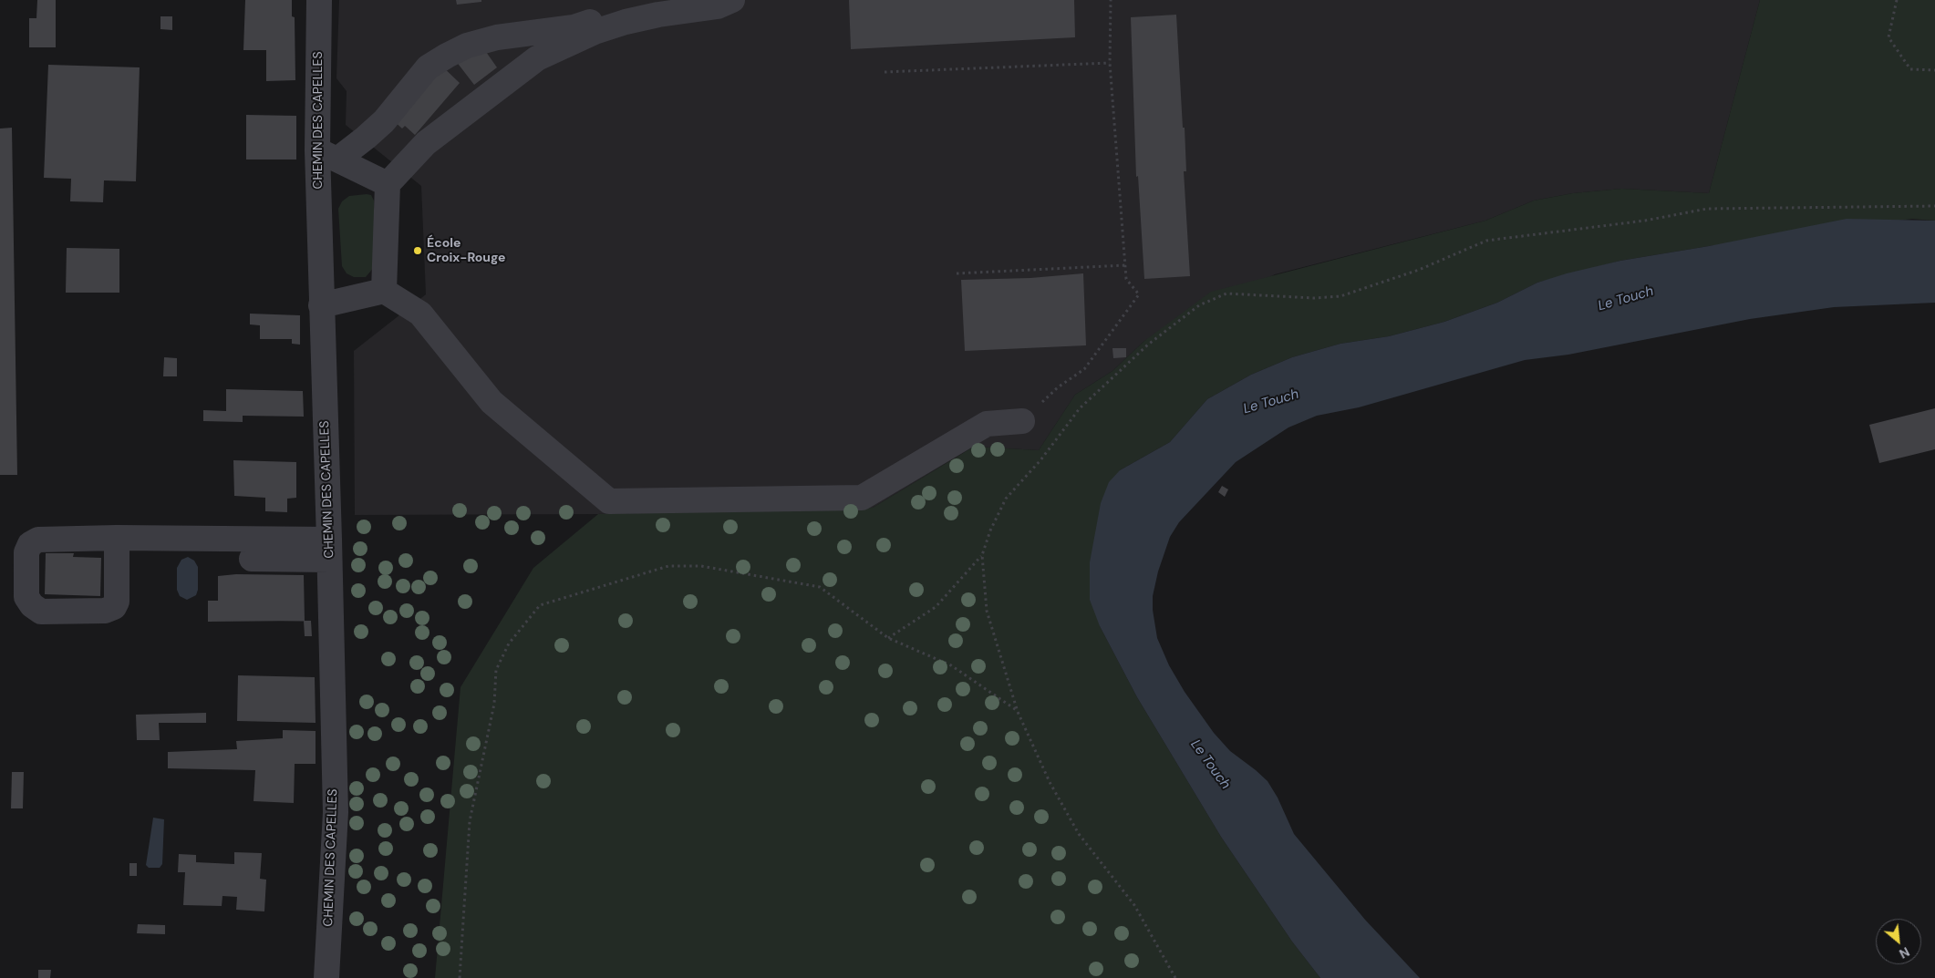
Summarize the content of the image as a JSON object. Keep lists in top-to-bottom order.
{
  "streets": {
    "street": ["CHEMIN DES CAPELLES"]
  },
  "water": ["Le Touch"],
  "places": ["École Croix-Rouge"],
  "north": "bottom right"
}
